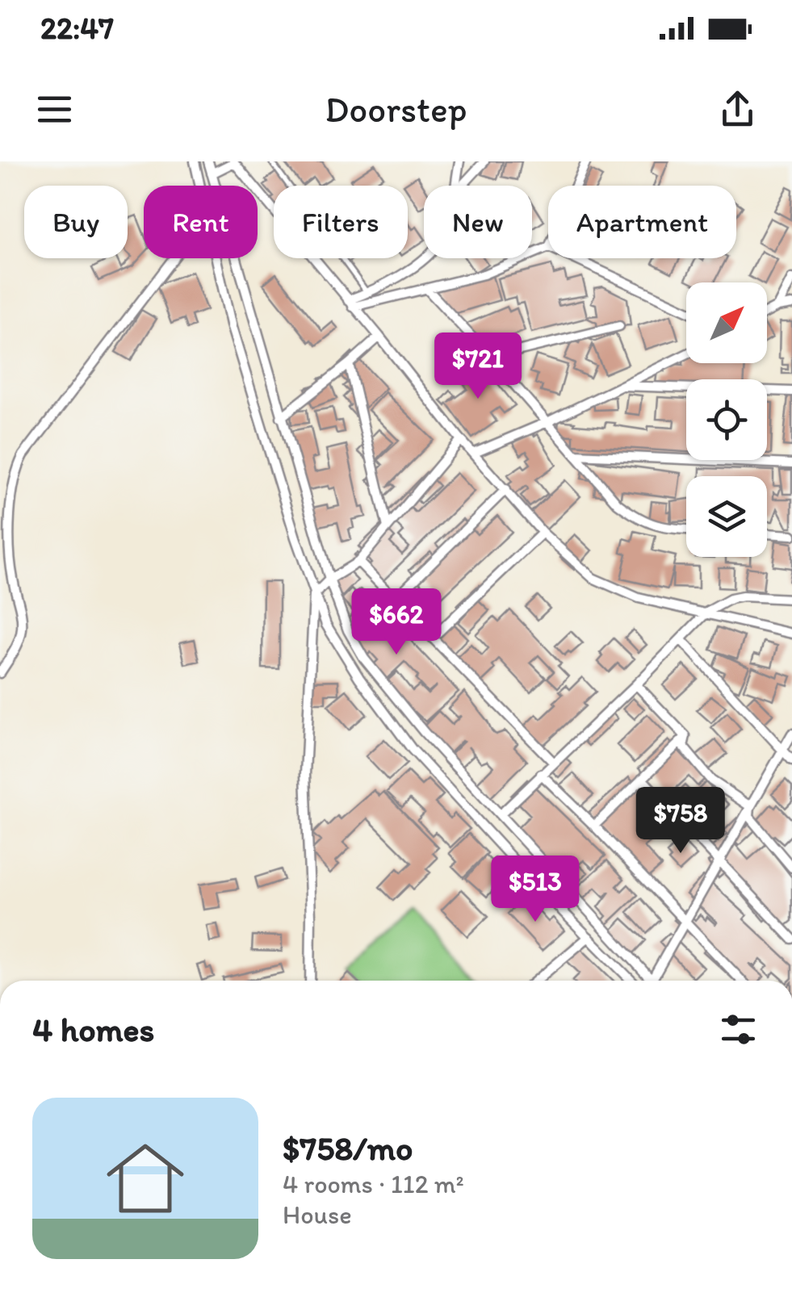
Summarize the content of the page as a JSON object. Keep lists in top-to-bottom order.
{
  "north": "top right",
  "page": {
    "status": "22:47",
    "header": "Doorstep",
    "chip": [
      "Buy",
      "Rent",
      "Filters",
      "New",
      "Apartment"
    ],
    "price": [
      "$721",
      "$662",
      "$758",
      "$513"
    ],
    "heading": "4 homes",
    "list": [
      {
        "name": "$758/mo",
        "note": "4 rooms · 112 m² · House"
      }
    ]
  }
}
